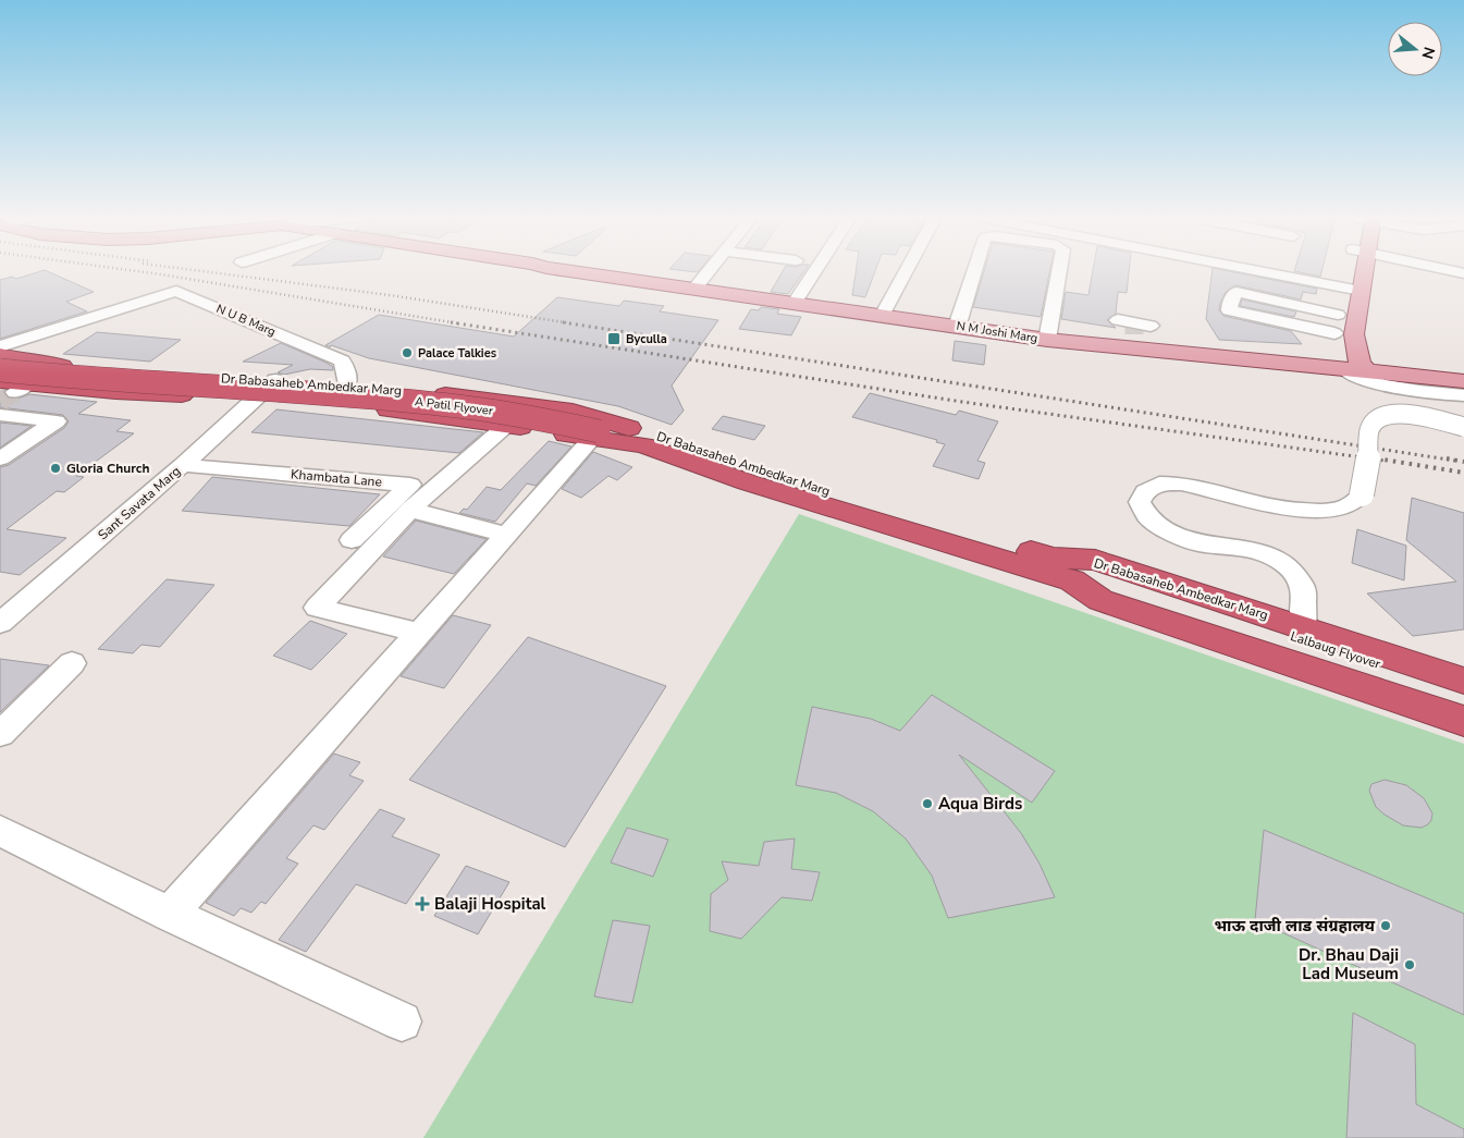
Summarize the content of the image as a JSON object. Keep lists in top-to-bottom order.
{
  "streets": {
    "highway": ["Dr Babasaheb Ambedkar Marg", "A Patil Flyover", "Lalbaug Flyover"],
    "main road": ["N M Joshi Marg"],
    "street": ["N U B Marg", "Khambata Lane", "Sant Savata Marg"]
  },
  "crossings": [
    ["N U B Marg", "Dr Babasaheb Ambedkar Marg"],
    ["Dr Babasaheb Ambedkar Marg", "A Patil Flyover"],
    ["Dr Babasaheb Ambedkar Marg", "Sant Savata Marg"],
    ["Dr Babasaheb Ambedkar Marg", "Lalbaug Flyover"],
    ["A Patil Flyover", "Lalbaug Flyover"],
    ["Khambata Lane", "Sant Savata Marg"]
  ],
  "places": {
    "transit": ["Byculla"],
    "other": [
      "Palace Talkies",
      "Gloria Church",
      "Aqua Birds",
      "भाऊ दाजी लाड संग्रहालय",
      "Dr. Bhau Daji Lad Museum"
    ],
    "health": ["Balaji Hospital"]
  },
  "north": "right"
}
